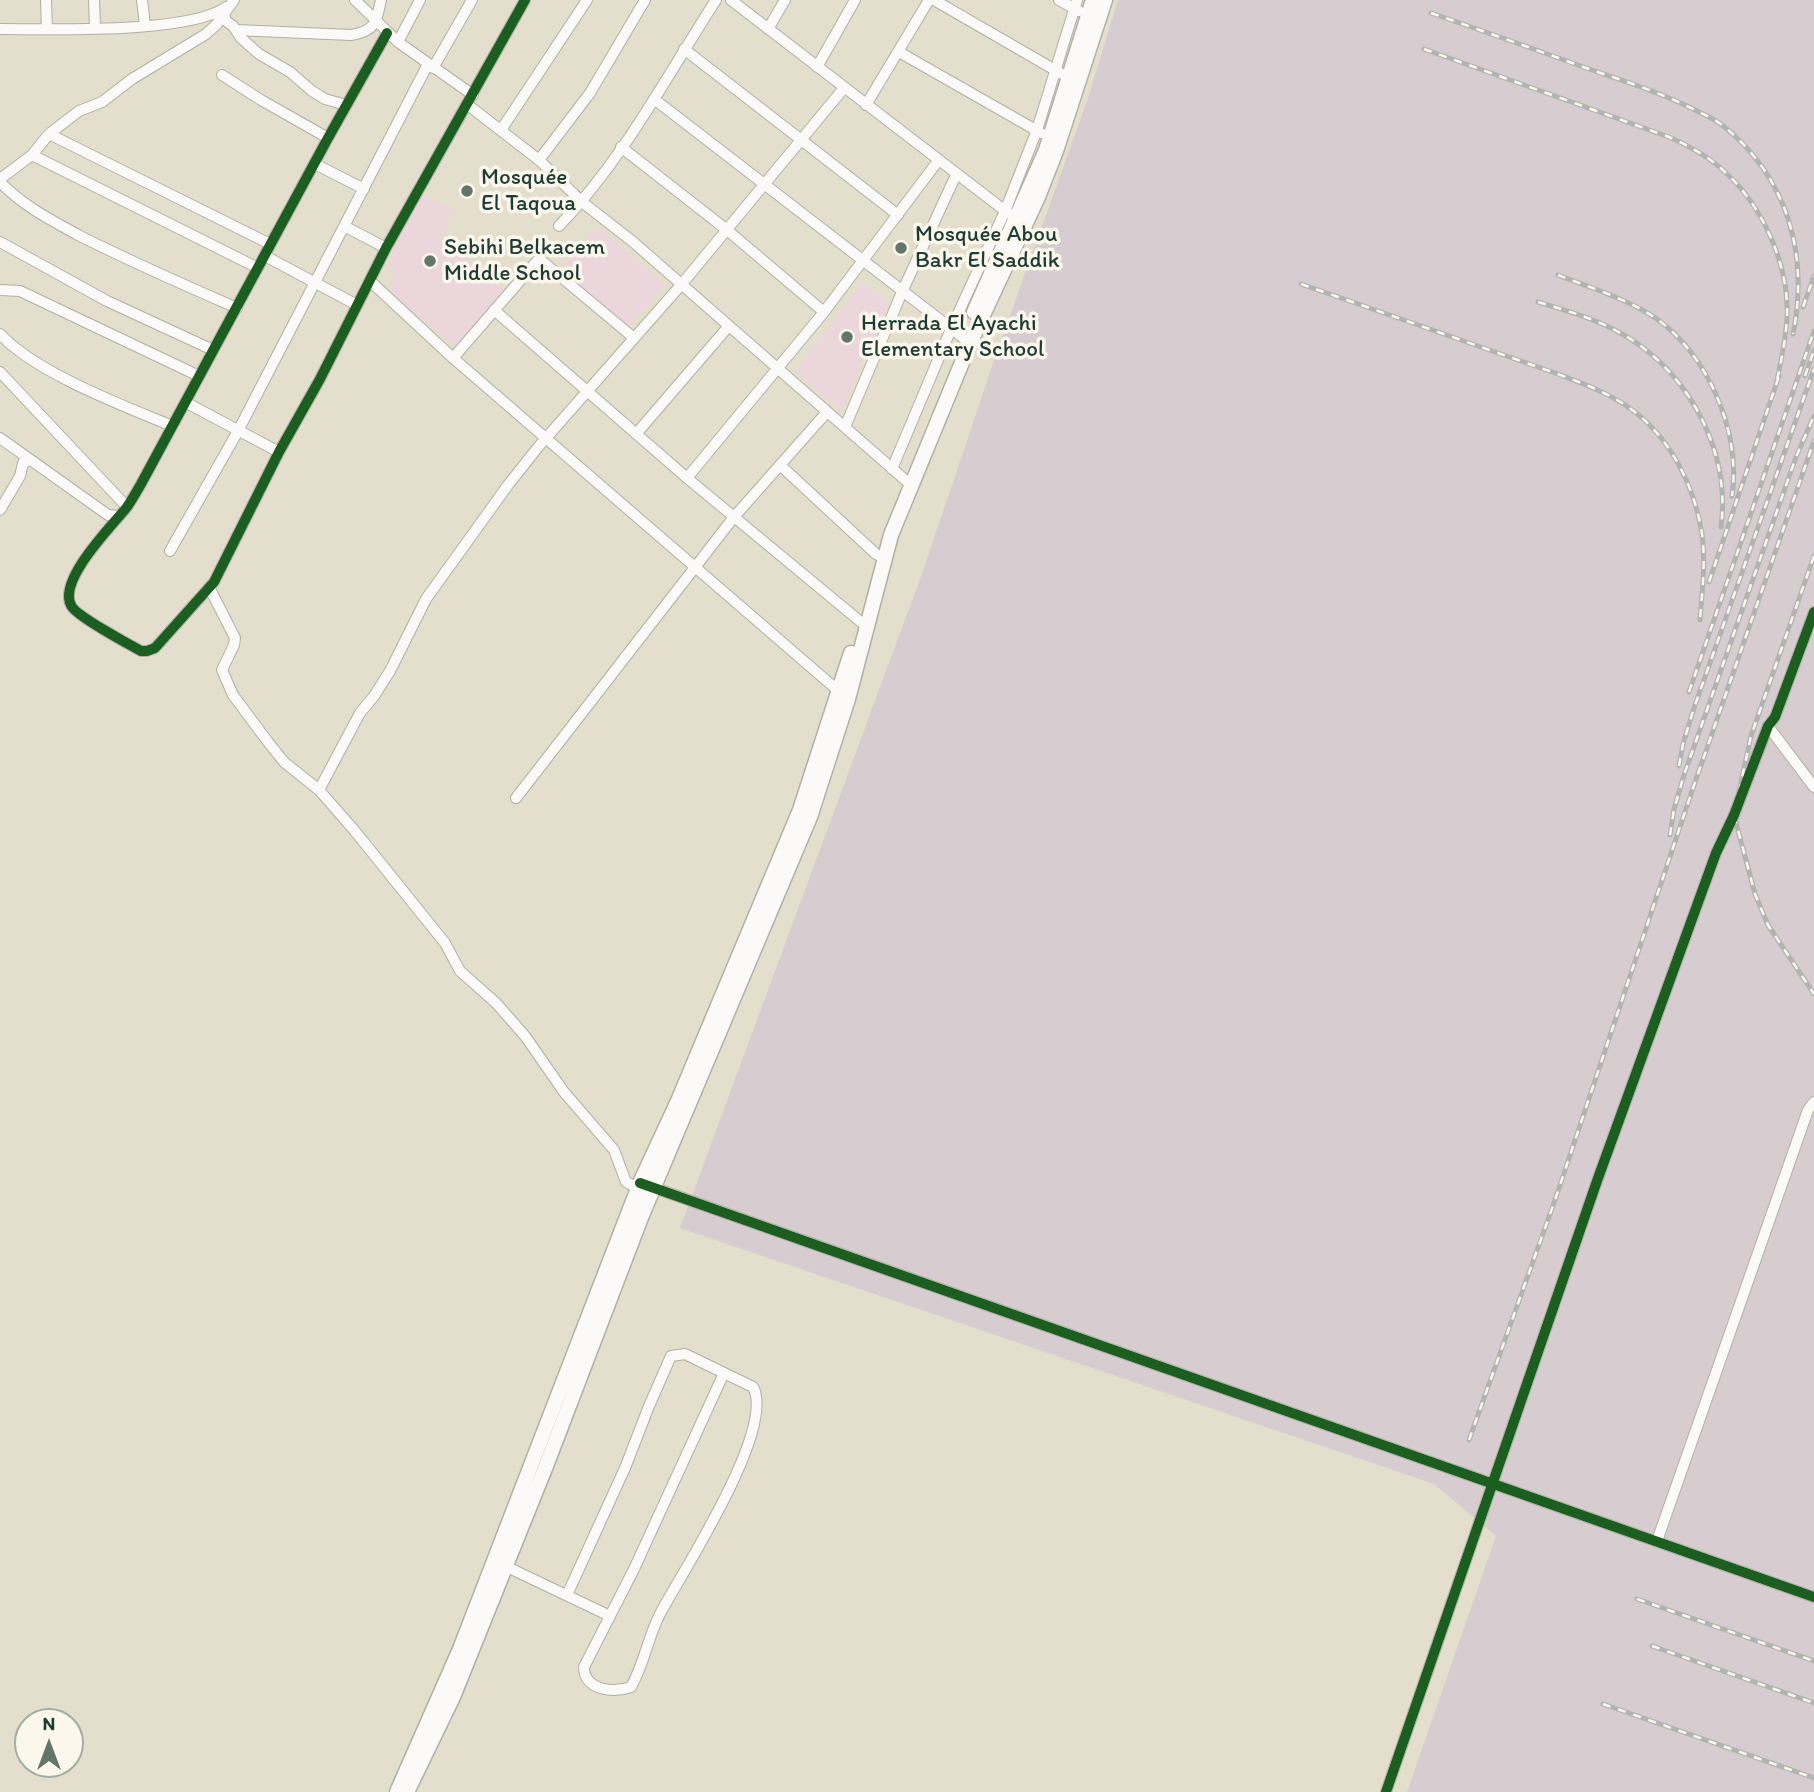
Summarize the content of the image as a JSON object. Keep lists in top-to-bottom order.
{
  "places": [
    "Mosquée El Taqoua",
    "Mosquée Abou Bakr El Saddik",
    "Sebihi Belkacem Middle School",
    "Herrada El Ayachi Elementary School"
  ],
  "north": "top"
}
